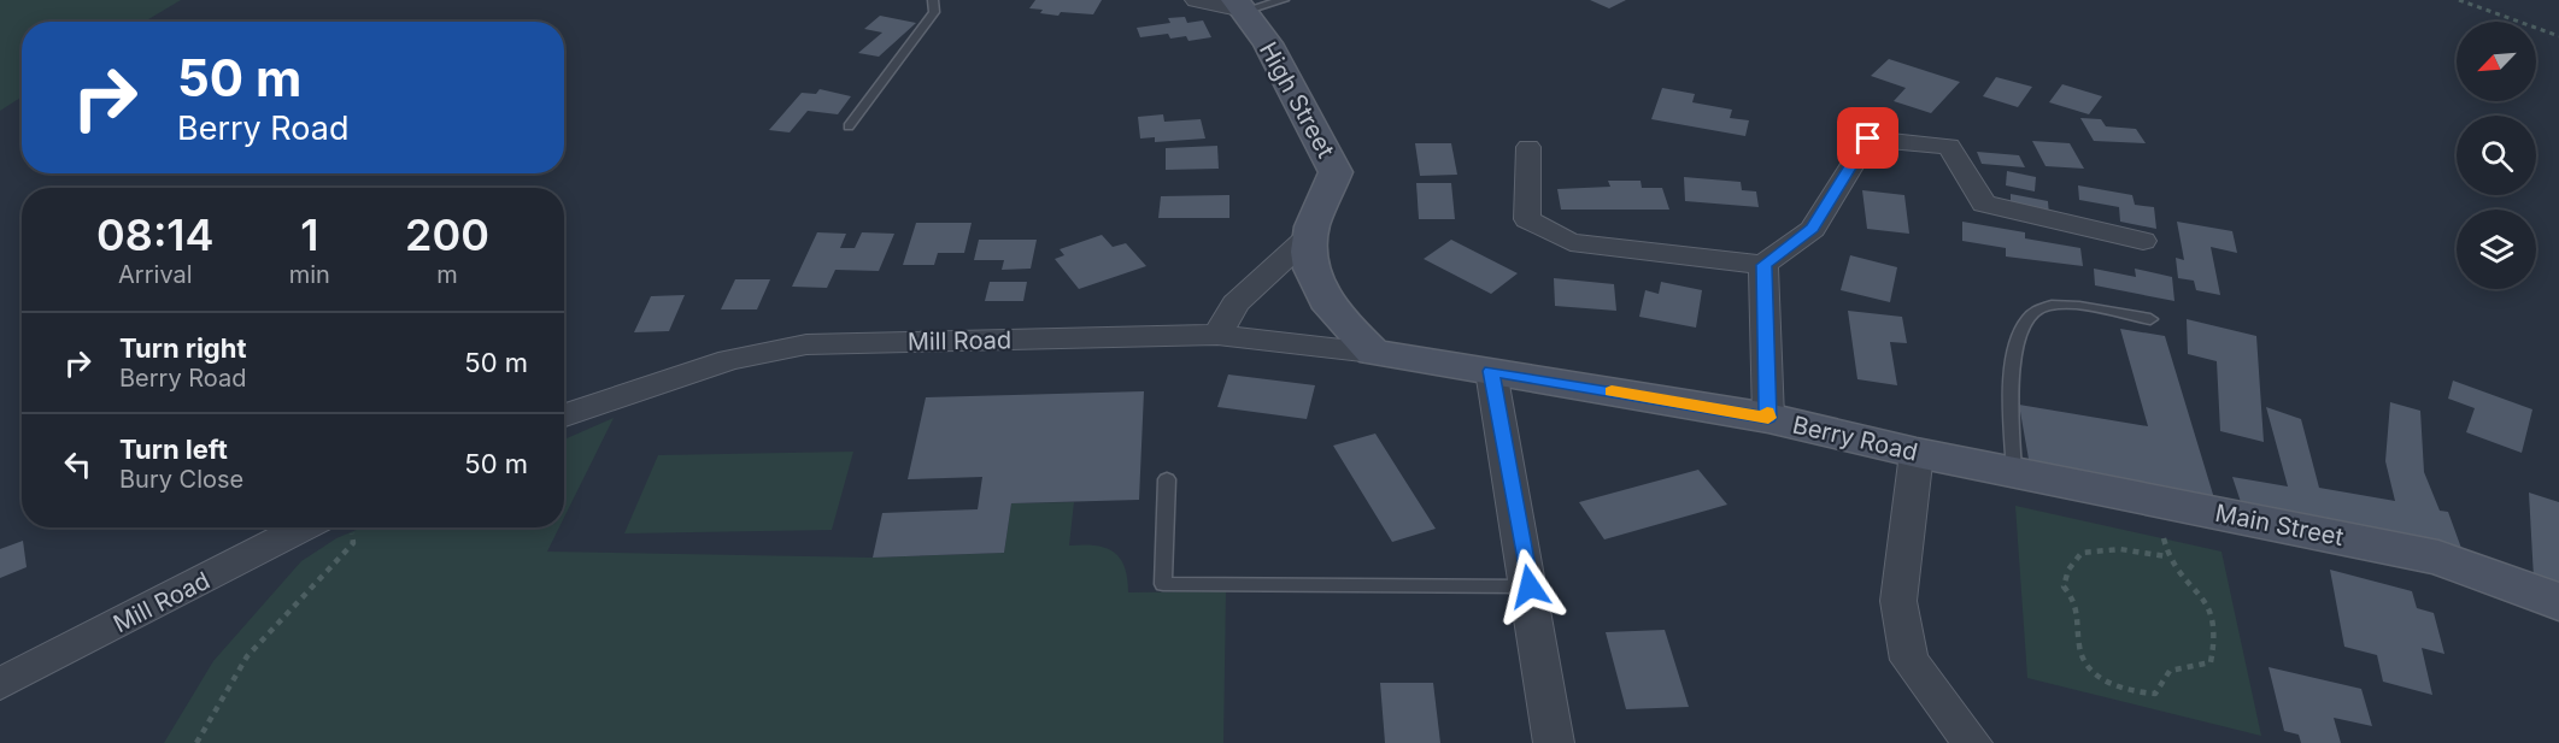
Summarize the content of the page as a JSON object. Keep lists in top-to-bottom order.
{
  "streets": {
    "main road": ["High Street", "Berry Road", "Main Street"],
    "street": ["Mill Road"]
  },
  "crossings": [
    ["High Street", "Mill Road"],
    ["High Street", "Berry Road"],
    ["Mill Road", "Berry Road"],
    ["Berry Road", "Main Street"]
  ],
  "north": "bottom left",
  "page": {
    "turn": ["50 m", "Berry Road"],
    "eta": [
      "08:14",
      "Arrival",
      "1",
      "min",
      "200",
      "m"
    ],
    "list": [
      {
        "name": "Turn right",
        "note": "Berry Road",
        "value": "50 m"
      },
      {
        "name": "Turn left",
        "note": "Bury Close",
        "value": "50 m"
      }
    ]
  }
}
